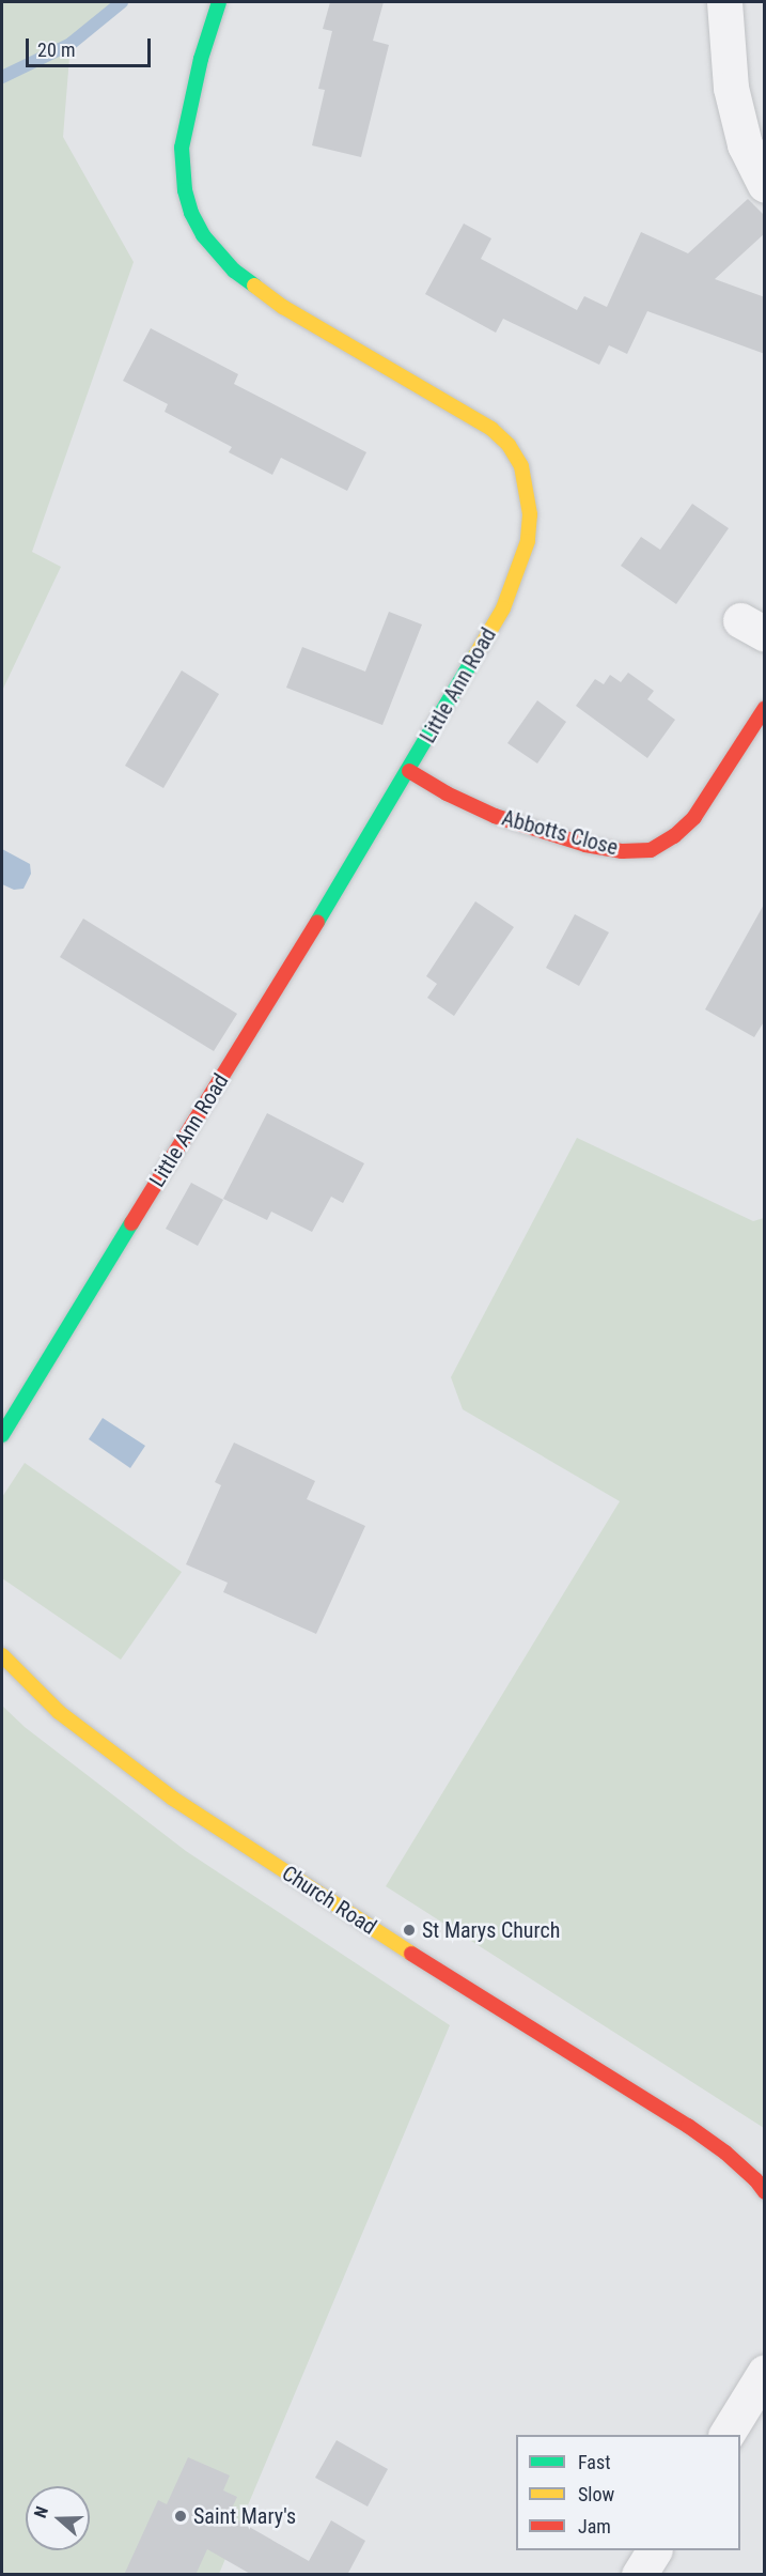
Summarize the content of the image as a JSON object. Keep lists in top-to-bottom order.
{
  "streets": {
    "street": ["Little Ann Road", "Abbotts Close", "Church Road"]
  },
  "crossings": [
    ["Little Ann Road", "Abbotts Close"]
  ],
  "places": ["St Marys Church", "Saint Mary's"],
  "legend": ["Fast", "Slow", "Jam"],
  "scale_bar": "20 m",
  "north": "left"
}
